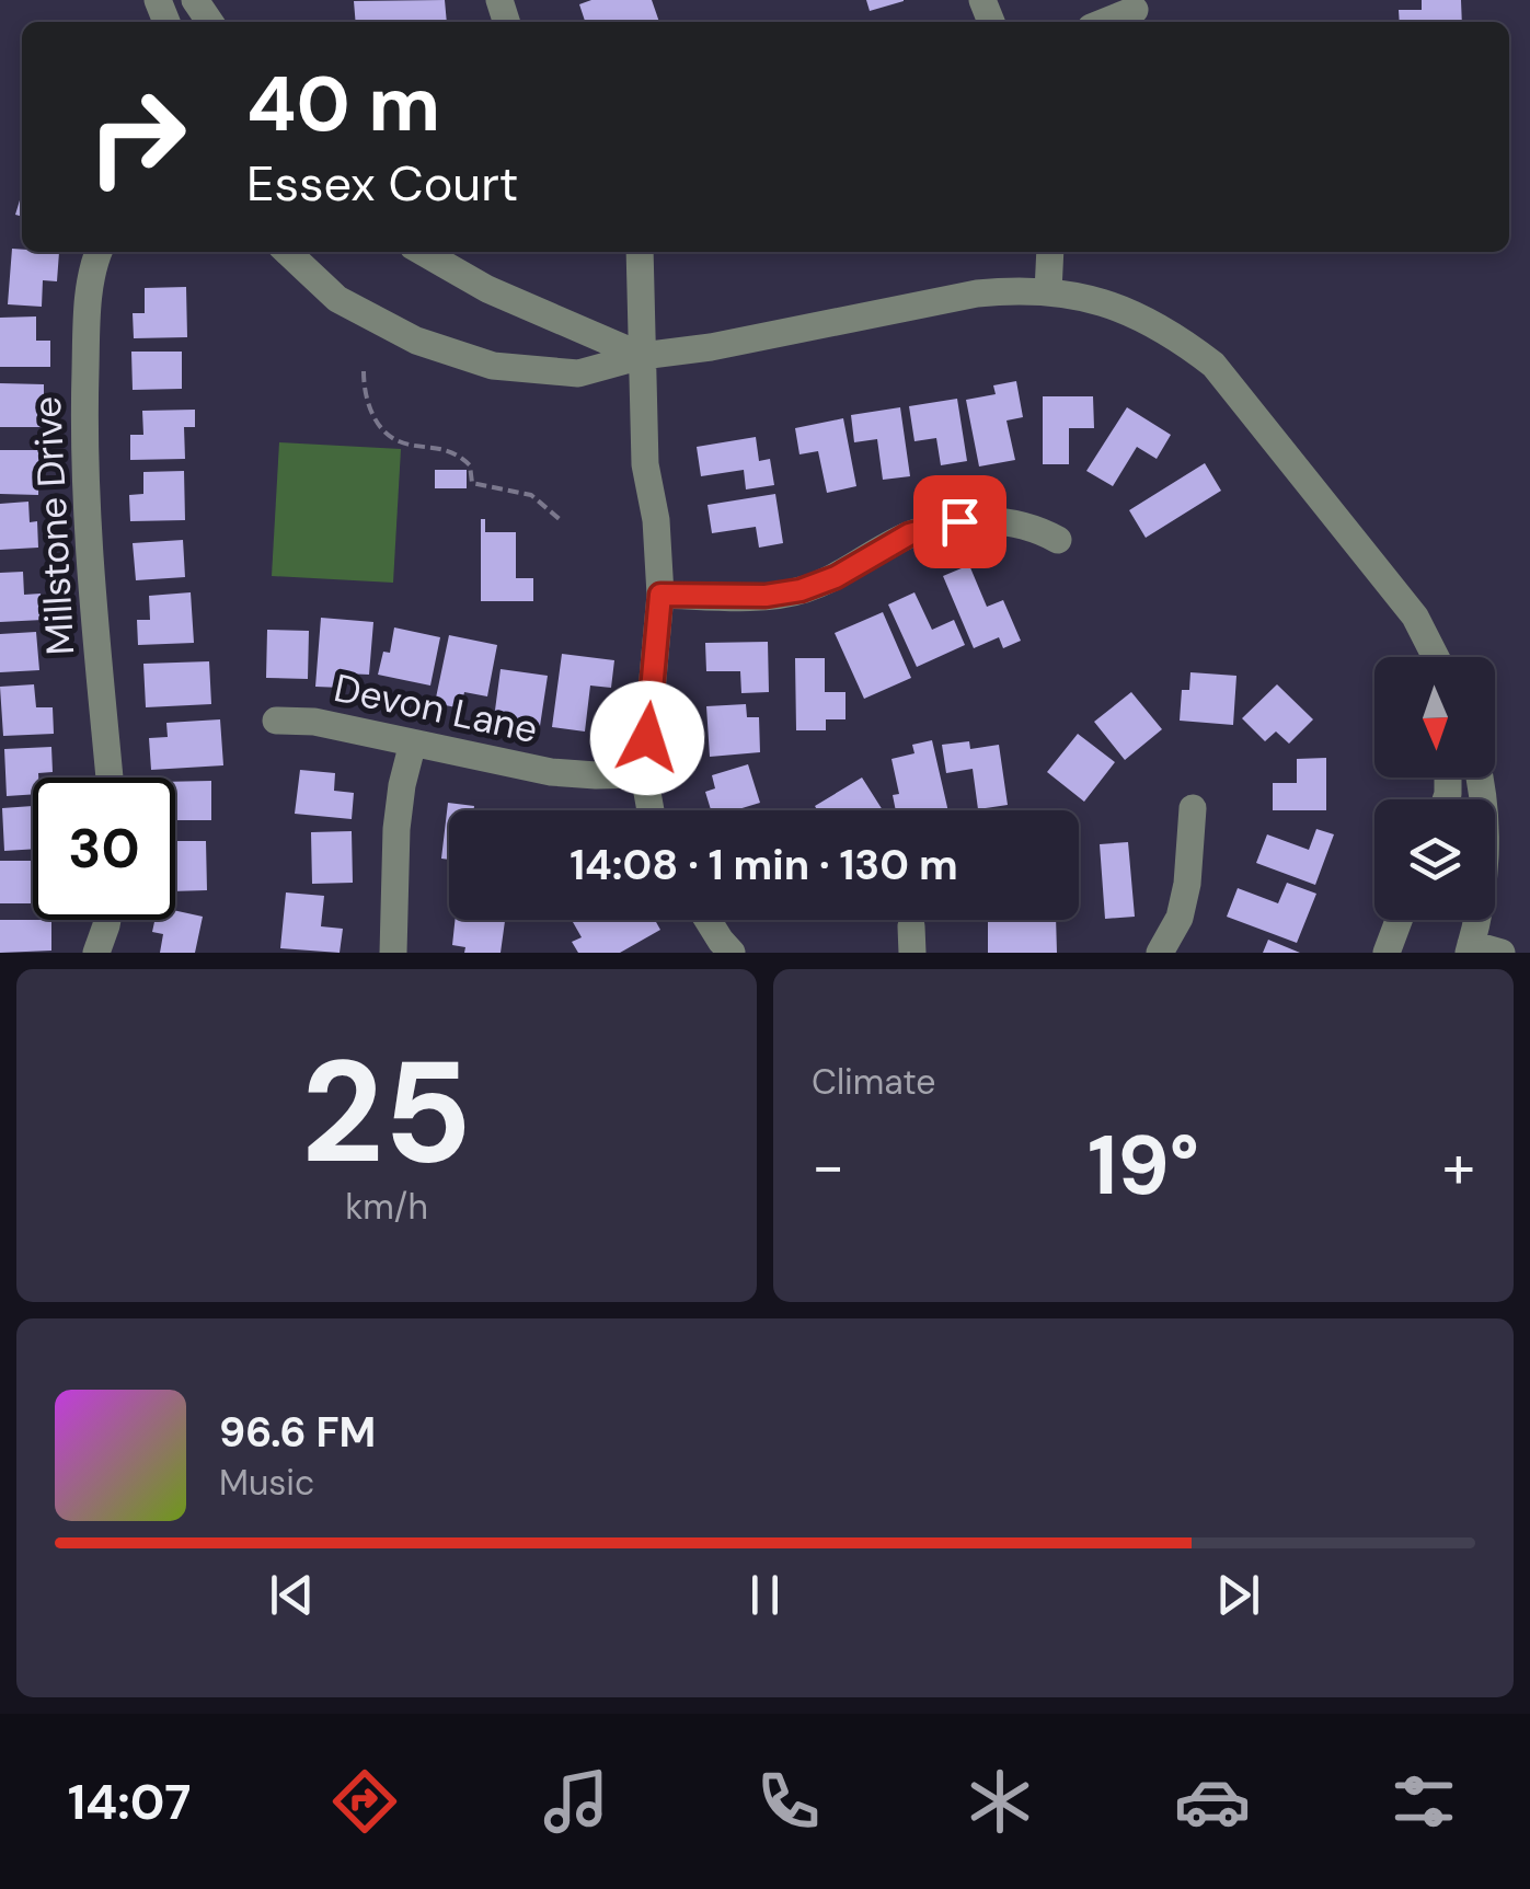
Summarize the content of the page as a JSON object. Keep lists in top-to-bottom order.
{
  "streets": {
    "street": ["Millstone Drive", "Devon Lane"]
  },
  "north": "bottom",
  "page": {
    "turn": ["40 m", "Essex Court"],
    "limit": "30",
    "trip": "14:08 · 1 min · 130 m",
    "tile": [
      ["25", "km/h"],
      "Climate"
    ],
    "heat": ["−", "19°", "+"],
    "song": ["96.6 FM", "Music"],
    "tabs": "14:07"
  }
}
